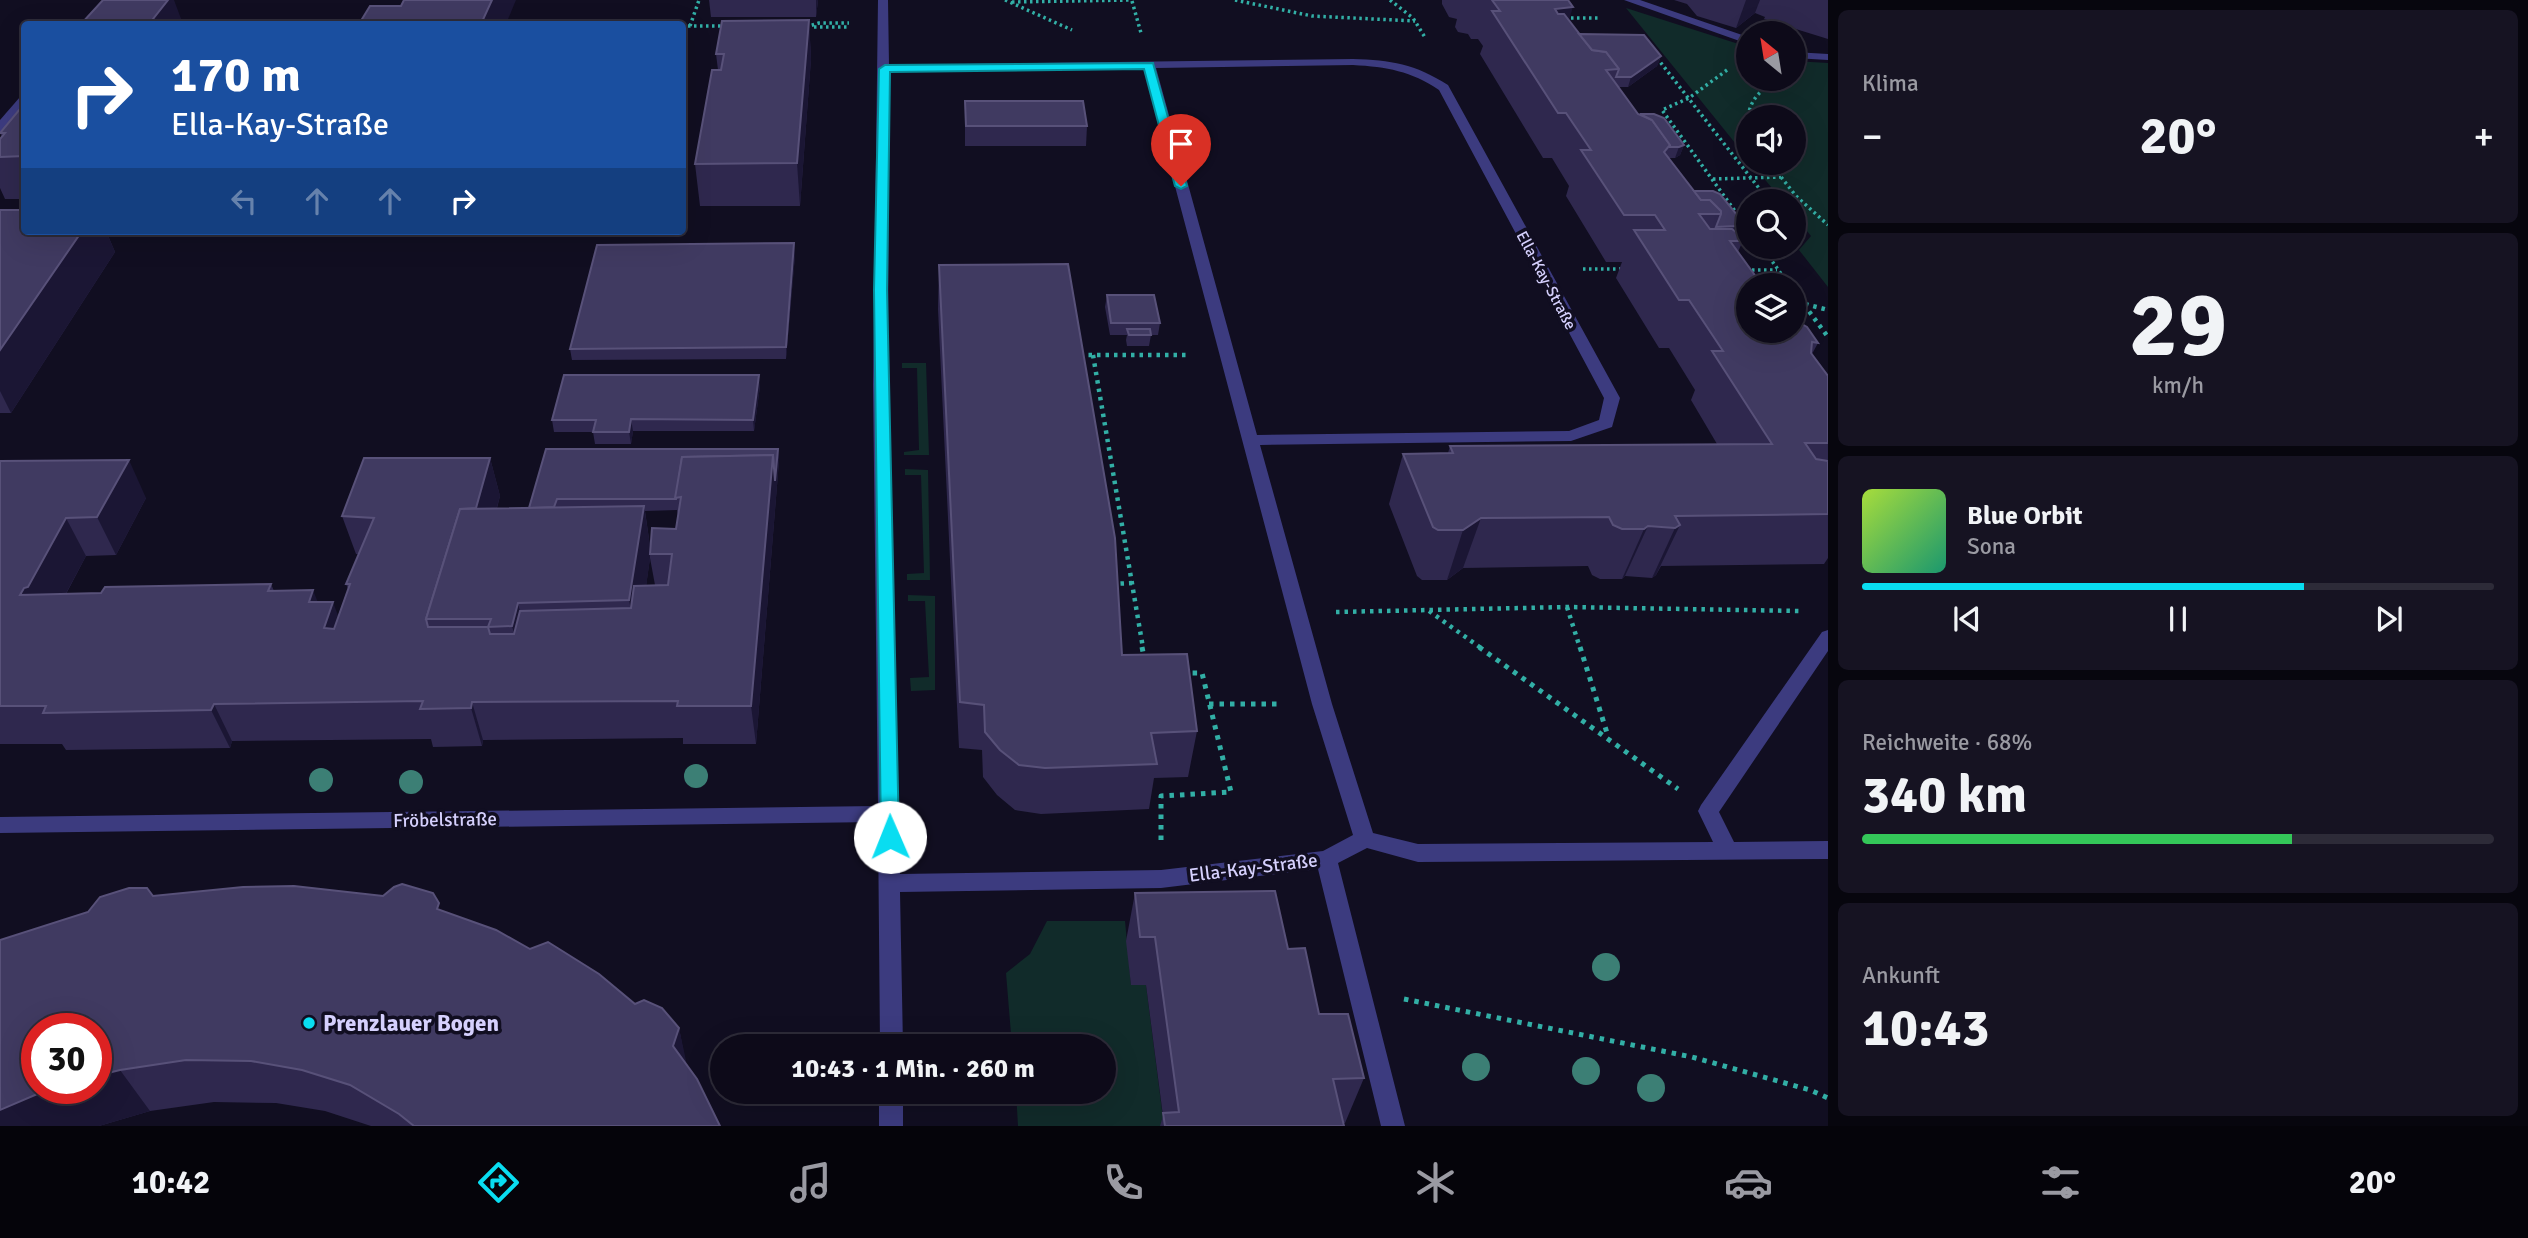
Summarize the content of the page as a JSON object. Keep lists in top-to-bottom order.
{
  "streets": {
    "street": ["Ella-Kay-Straße", "Fröbelstraße"]
  },
  "places": ["Prenzlauer Bogen"],
  "north": "top left",
  "page": {
    "tile": [
      "Klima",
      ["29", "km/h"],
      ["Reichweite · 68%", "340 km"],
      ["Ankunft", "10:43"]
    ],
    "turn": ["170 m", "Ella-Kay-Straße"],
    "heat": ["−", "20°", "+"],
    "song": ["Blue Orbit", "Sona"],
    "limit": "30",
    "trip": "10:43 · 1 Min. · 260 m",
    "tabs": ["10:42", "20°"]
  }
}
